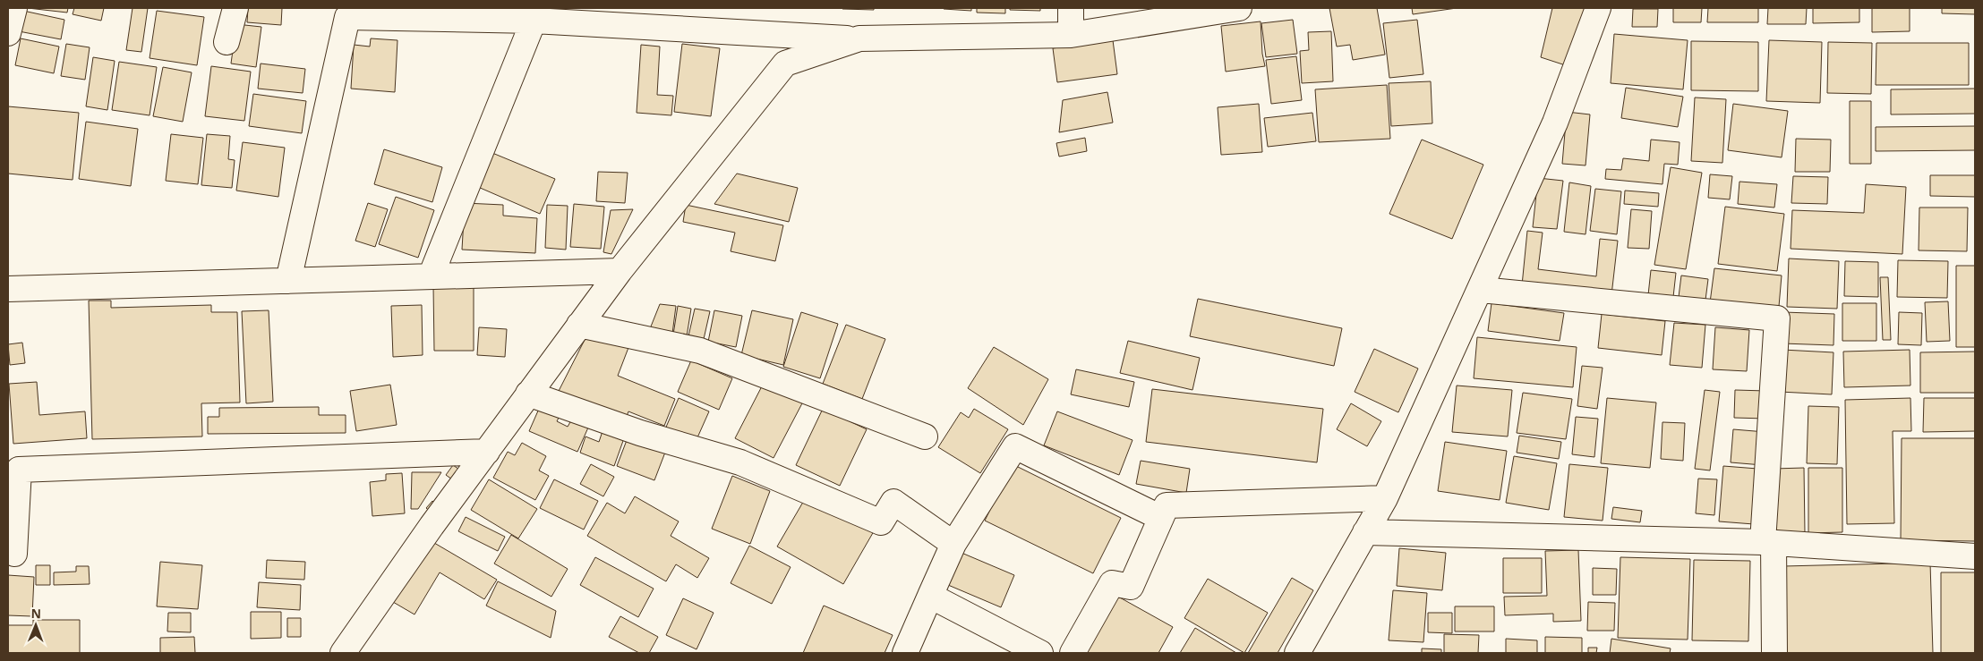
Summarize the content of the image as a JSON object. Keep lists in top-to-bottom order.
{
  "north": "top"
}
